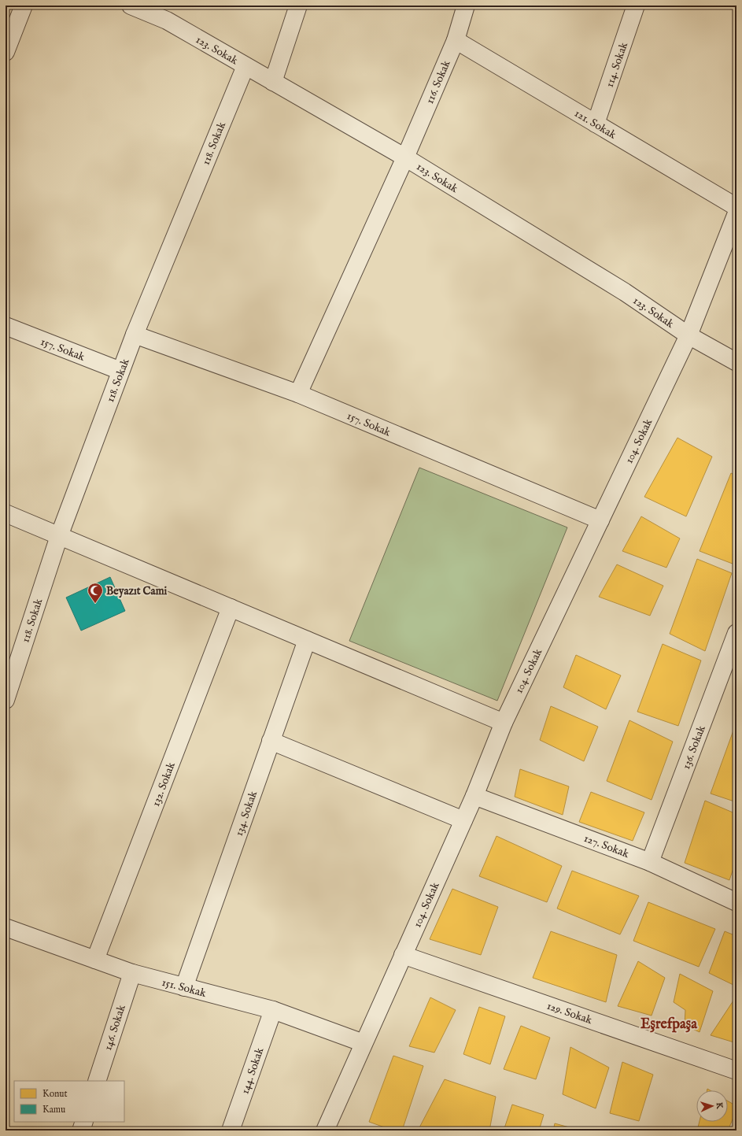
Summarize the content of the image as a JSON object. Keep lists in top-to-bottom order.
{
  "streets": {
    "street": [
      "123. Sokak",
      "114. Sokak",
      "116. Sokak",
      "121. Sokak",
      "118. Sokak",
      "157. Sokak",
      "104. Sokak",
      "136. Sokak",
      "132. Sokak",
      "134. Sokak",
      "127. Sokak",
      "151. Sokak",
      "129. Sokak",
      "146. Sokak",
      "144. Sokak"
    ]
  },
  "crossings": [
    ["123. Sokak", "116. Sokak"],
    ["123. Sokak", "118. Sokak"],
    ["123. Sokak", "104. Sokak"],
    ["114. Sokak", "121. Sokak"],
    ["116. Sokak", "121. Sokak"],
    ["116. Sokak", "157. Sokak"],
    ["118. Sokak", "157. Sokak"],
    ["157. Sokak", "104. Sokak"],
    ["104. Sokak", "127. Sokak"],
    ["104. Sokak", "151. Sokak"],
    ["104. Sokak", "129. Sokak"],
    ["136. Sokak", "127. Sokak"],
    ["132. Sokak", "151. Sokak"],
    ["134. Sokak", "151. Sokak"],
    ["151. Sokak", "146. Sokak"],
    ["151. Sokak", "144. Sokak"]
  ],
  "districts": ["Eşrefpaşa"],
  "places": {
    "mosque": ["Beyazıt Cami"]
  },
  "legend": ["Konut", "Kamu"],
  "north": "right"
}
